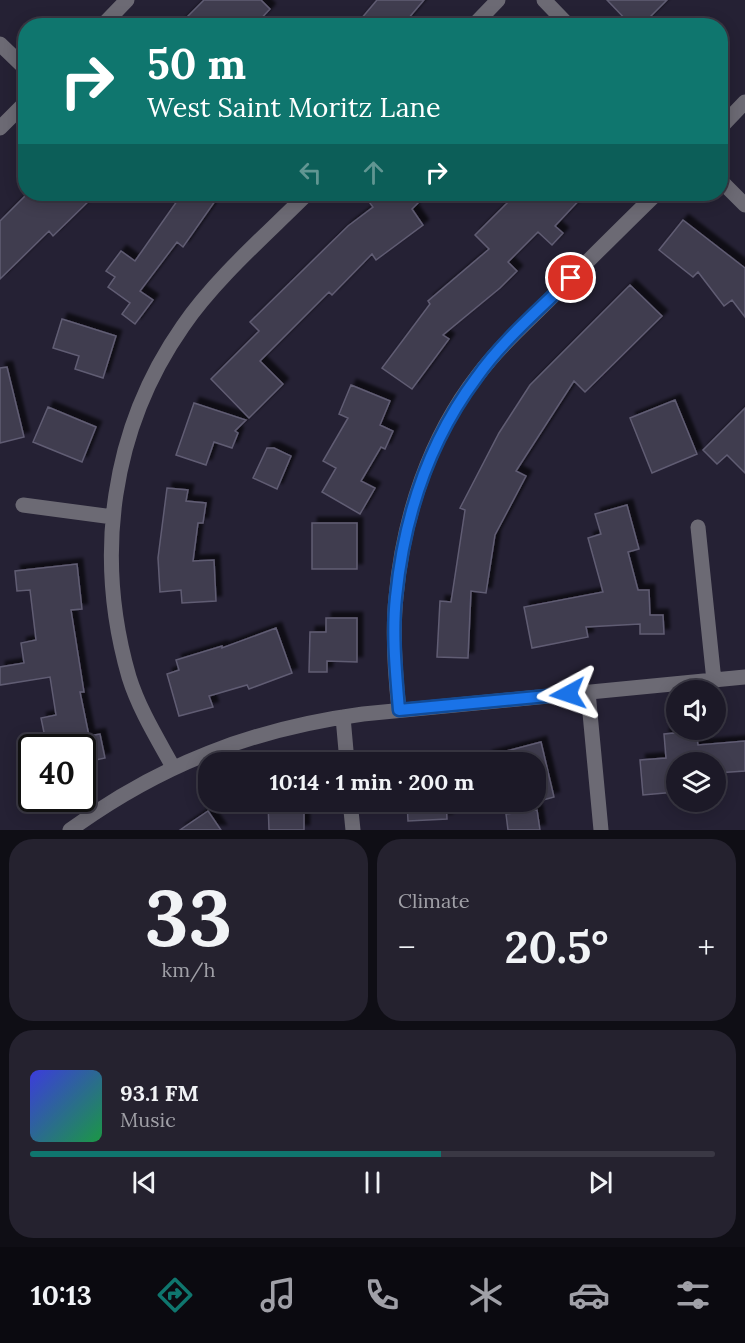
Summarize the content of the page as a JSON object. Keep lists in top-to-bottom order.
{
  "page": {
    "turn": ["50 m", "West Saint Moritz Lane"],
    "limit": "40",
    "trip": "10:14 · 1 min · 200 m",
    "tile": [
      ["33", "km/h"],
      "Climate"
    ],
    "heat": ["−", "20.5°", "+"],
    "song": ["93.1 FM", "Music"],
    "tabs": "10:13"
  }
}
